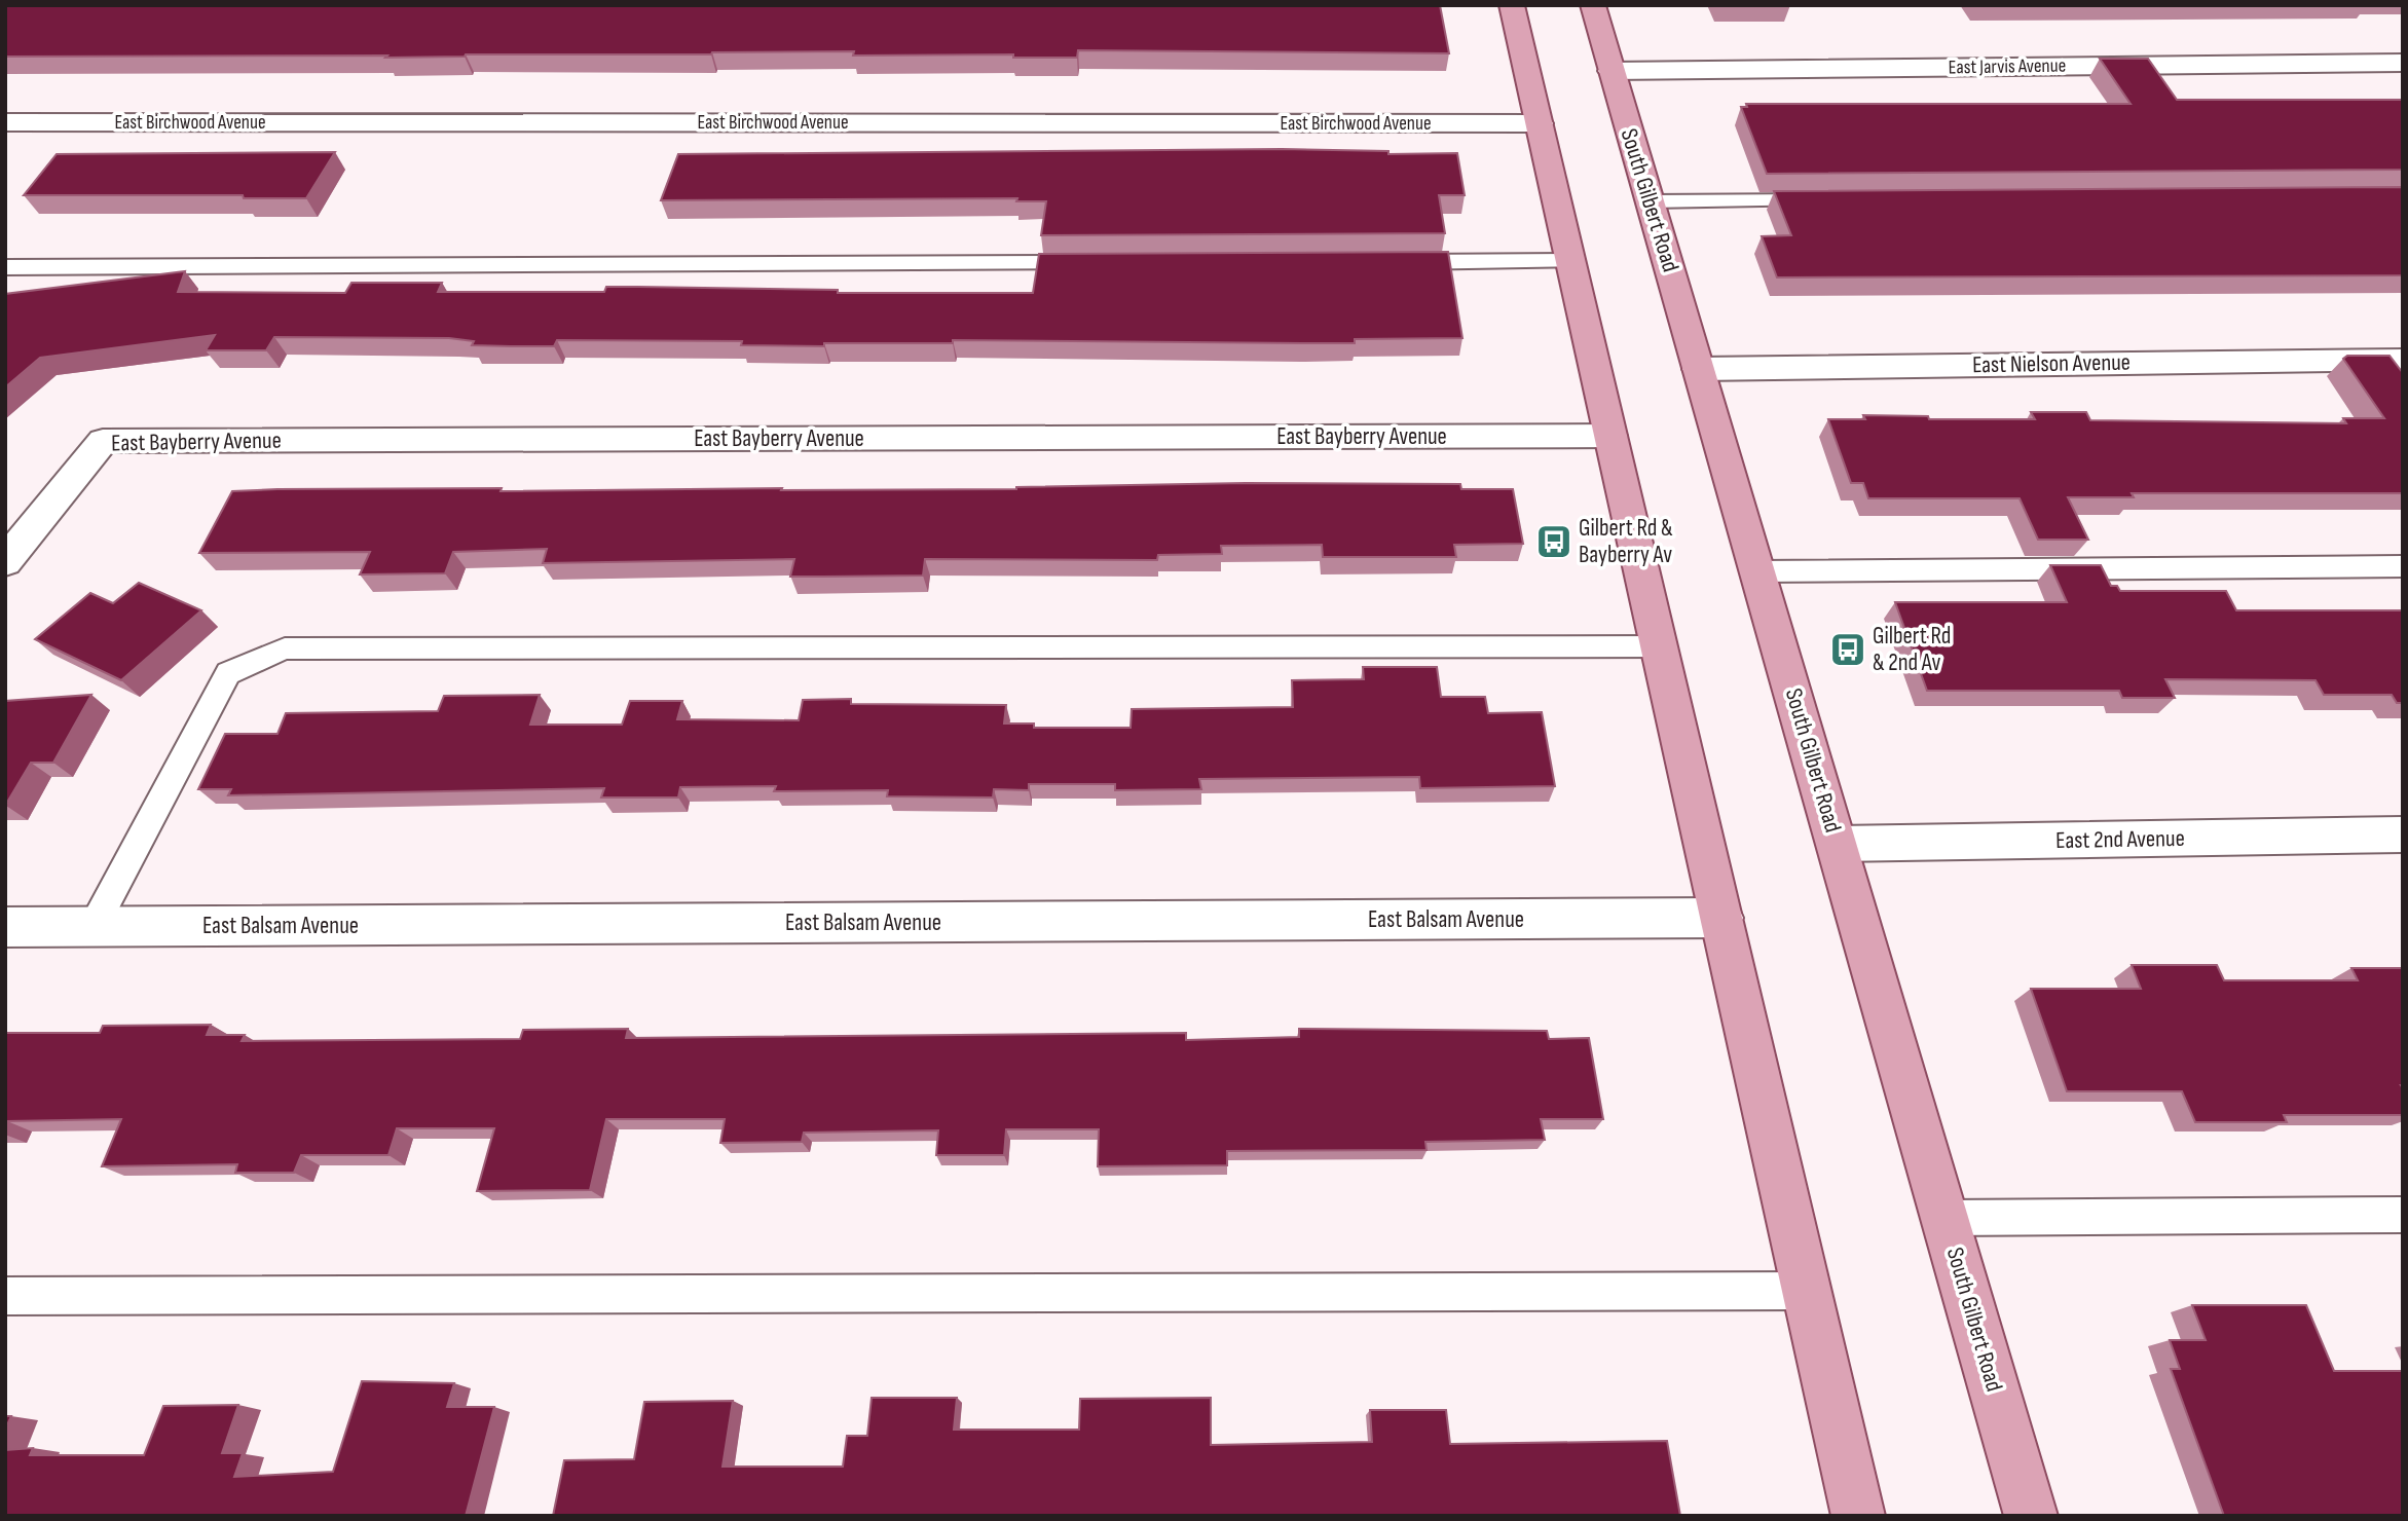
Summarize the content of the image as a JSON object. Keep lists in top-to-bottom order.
{
  "streets": {
    "main road": ["South Gilbert Road"],
    "street": [
      "East Jarvis Avenue",
      "East Birchwood Avenue",
      "East Nielson Avenue",
      "East Bayberry Avenue",
      "East 2nd Avenue",
      "East Balsam Avenue"
    ]
  },
  "crossings": [
    ["East Jarvis Avenue", "South Gilbert Road"],
    ["South Gilbert Road", "East Nielson Avenue"],
    ["South Gilbert Road", "East 2nd Avenue"]
  ],
  "places": {
    "bus stop": ["Gilbert Rd & Bayberry Av", "Gilbert Rd & 2nd Av"]
  }
}
